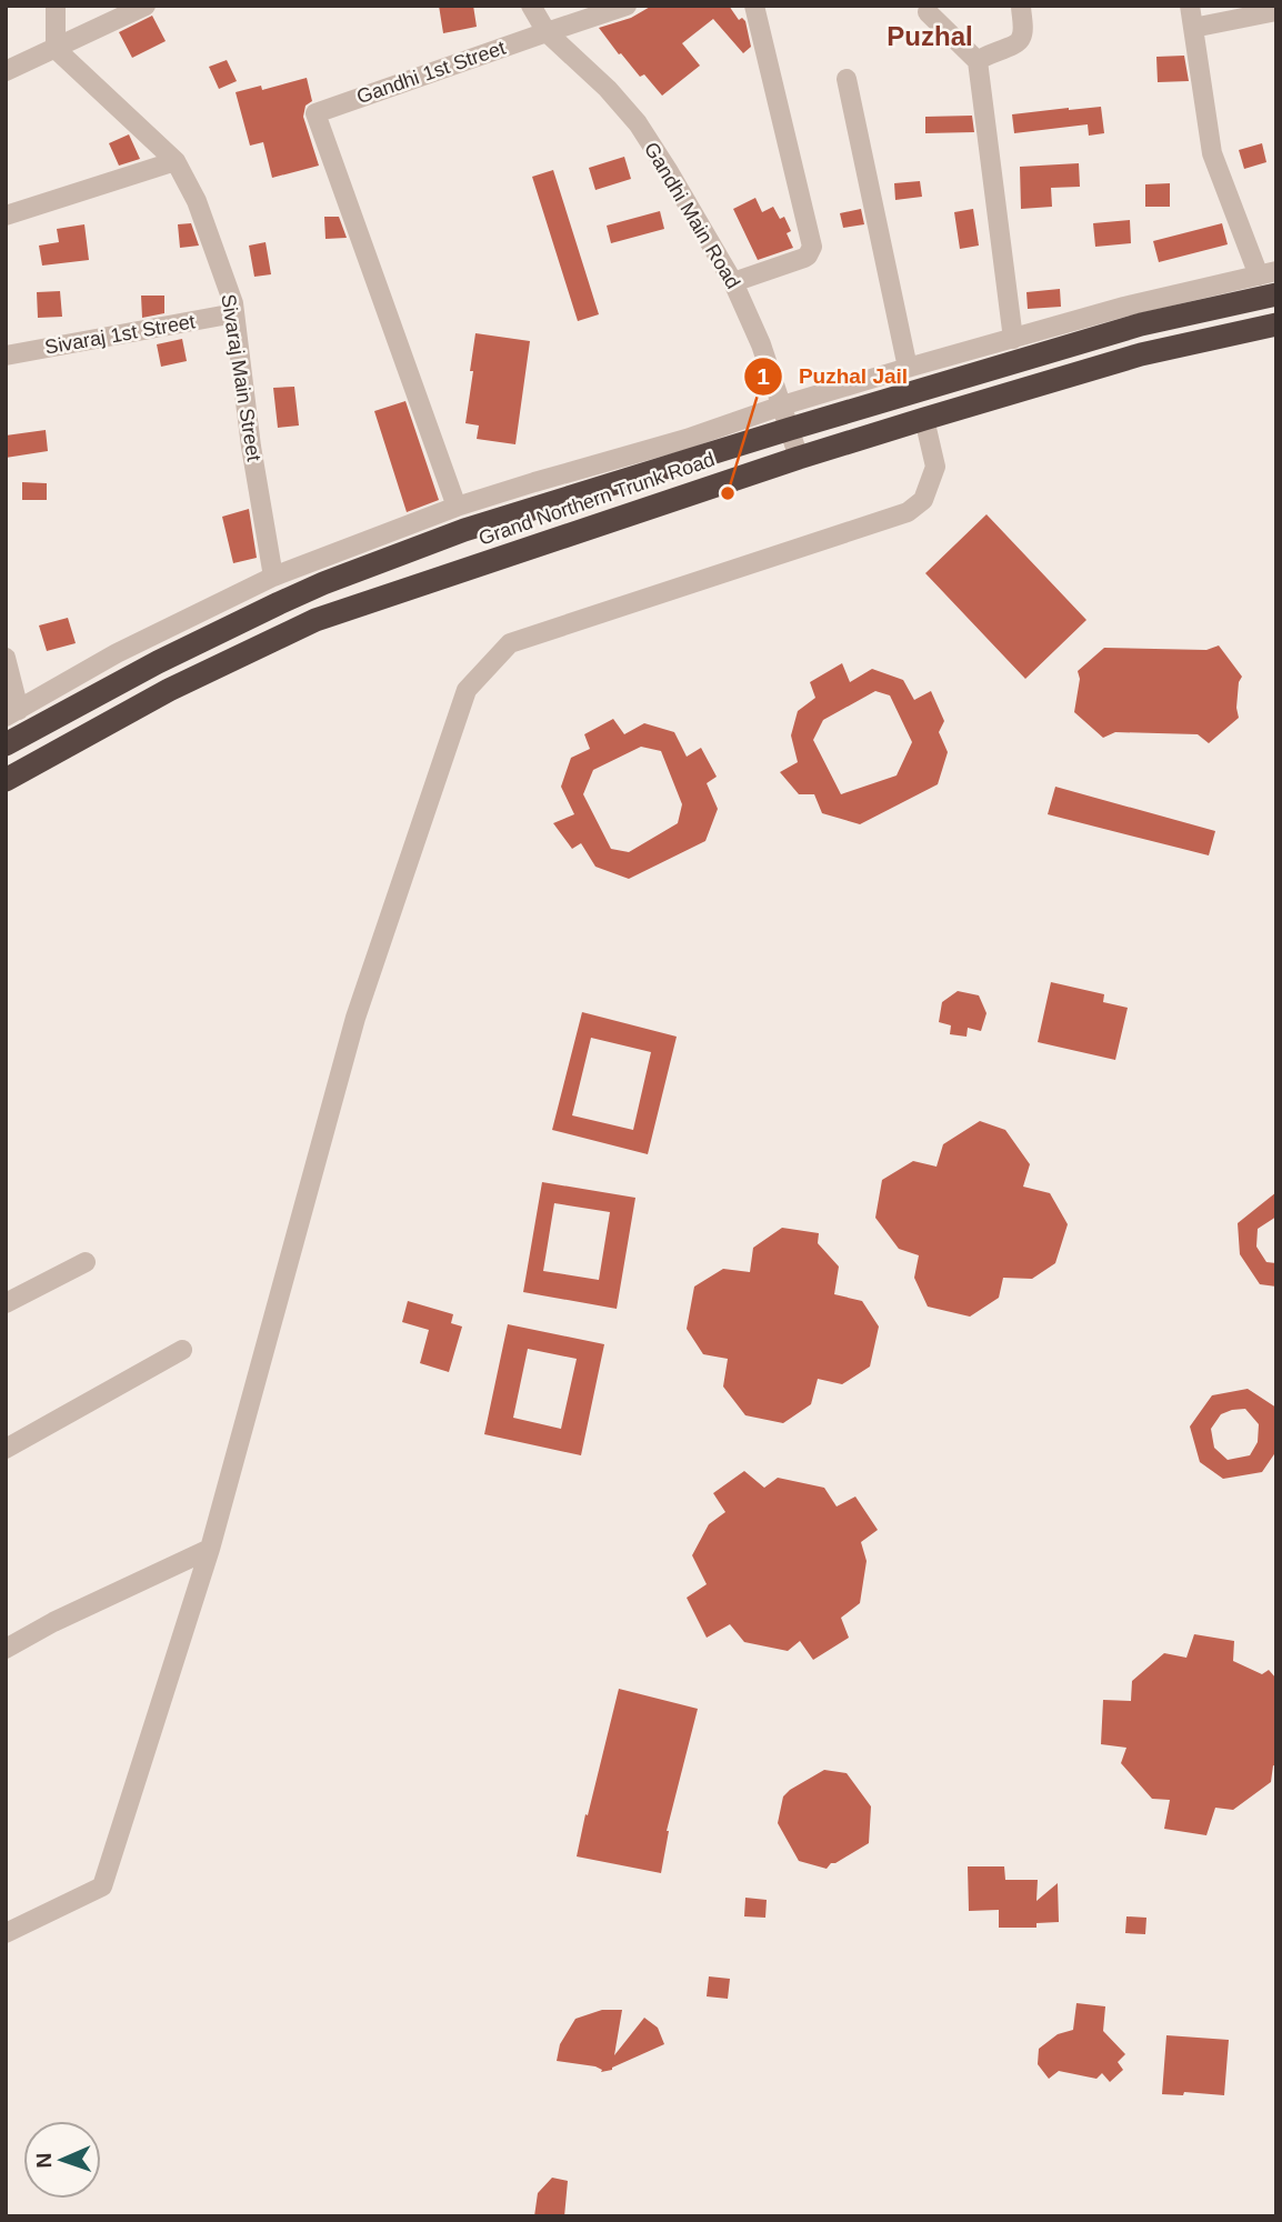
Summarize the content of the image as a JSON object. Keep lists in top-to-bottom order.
{
  "streets": {
    "highway": ["Grand Northern Trunk Road"],
    "street": [
      "Gandhi 1st Street",
      "Gandhi Main Road",
      "Sivaraj 1st Street",
      "Sivaraj Main Street"
    ]
  },
  "crossings": [
    ["Gandhi 1st Street", "Gandhi Main Road"],
    ["Gandhi Main Road", "Grand Northern Trunk Road"],
    ["Sivaraj 1st Street", "Sivaraj Main Street"]
  ],
  "districts": ["Puzhal"],
  "places": ["Puzhal Jail"],
  "north": "left"
}
